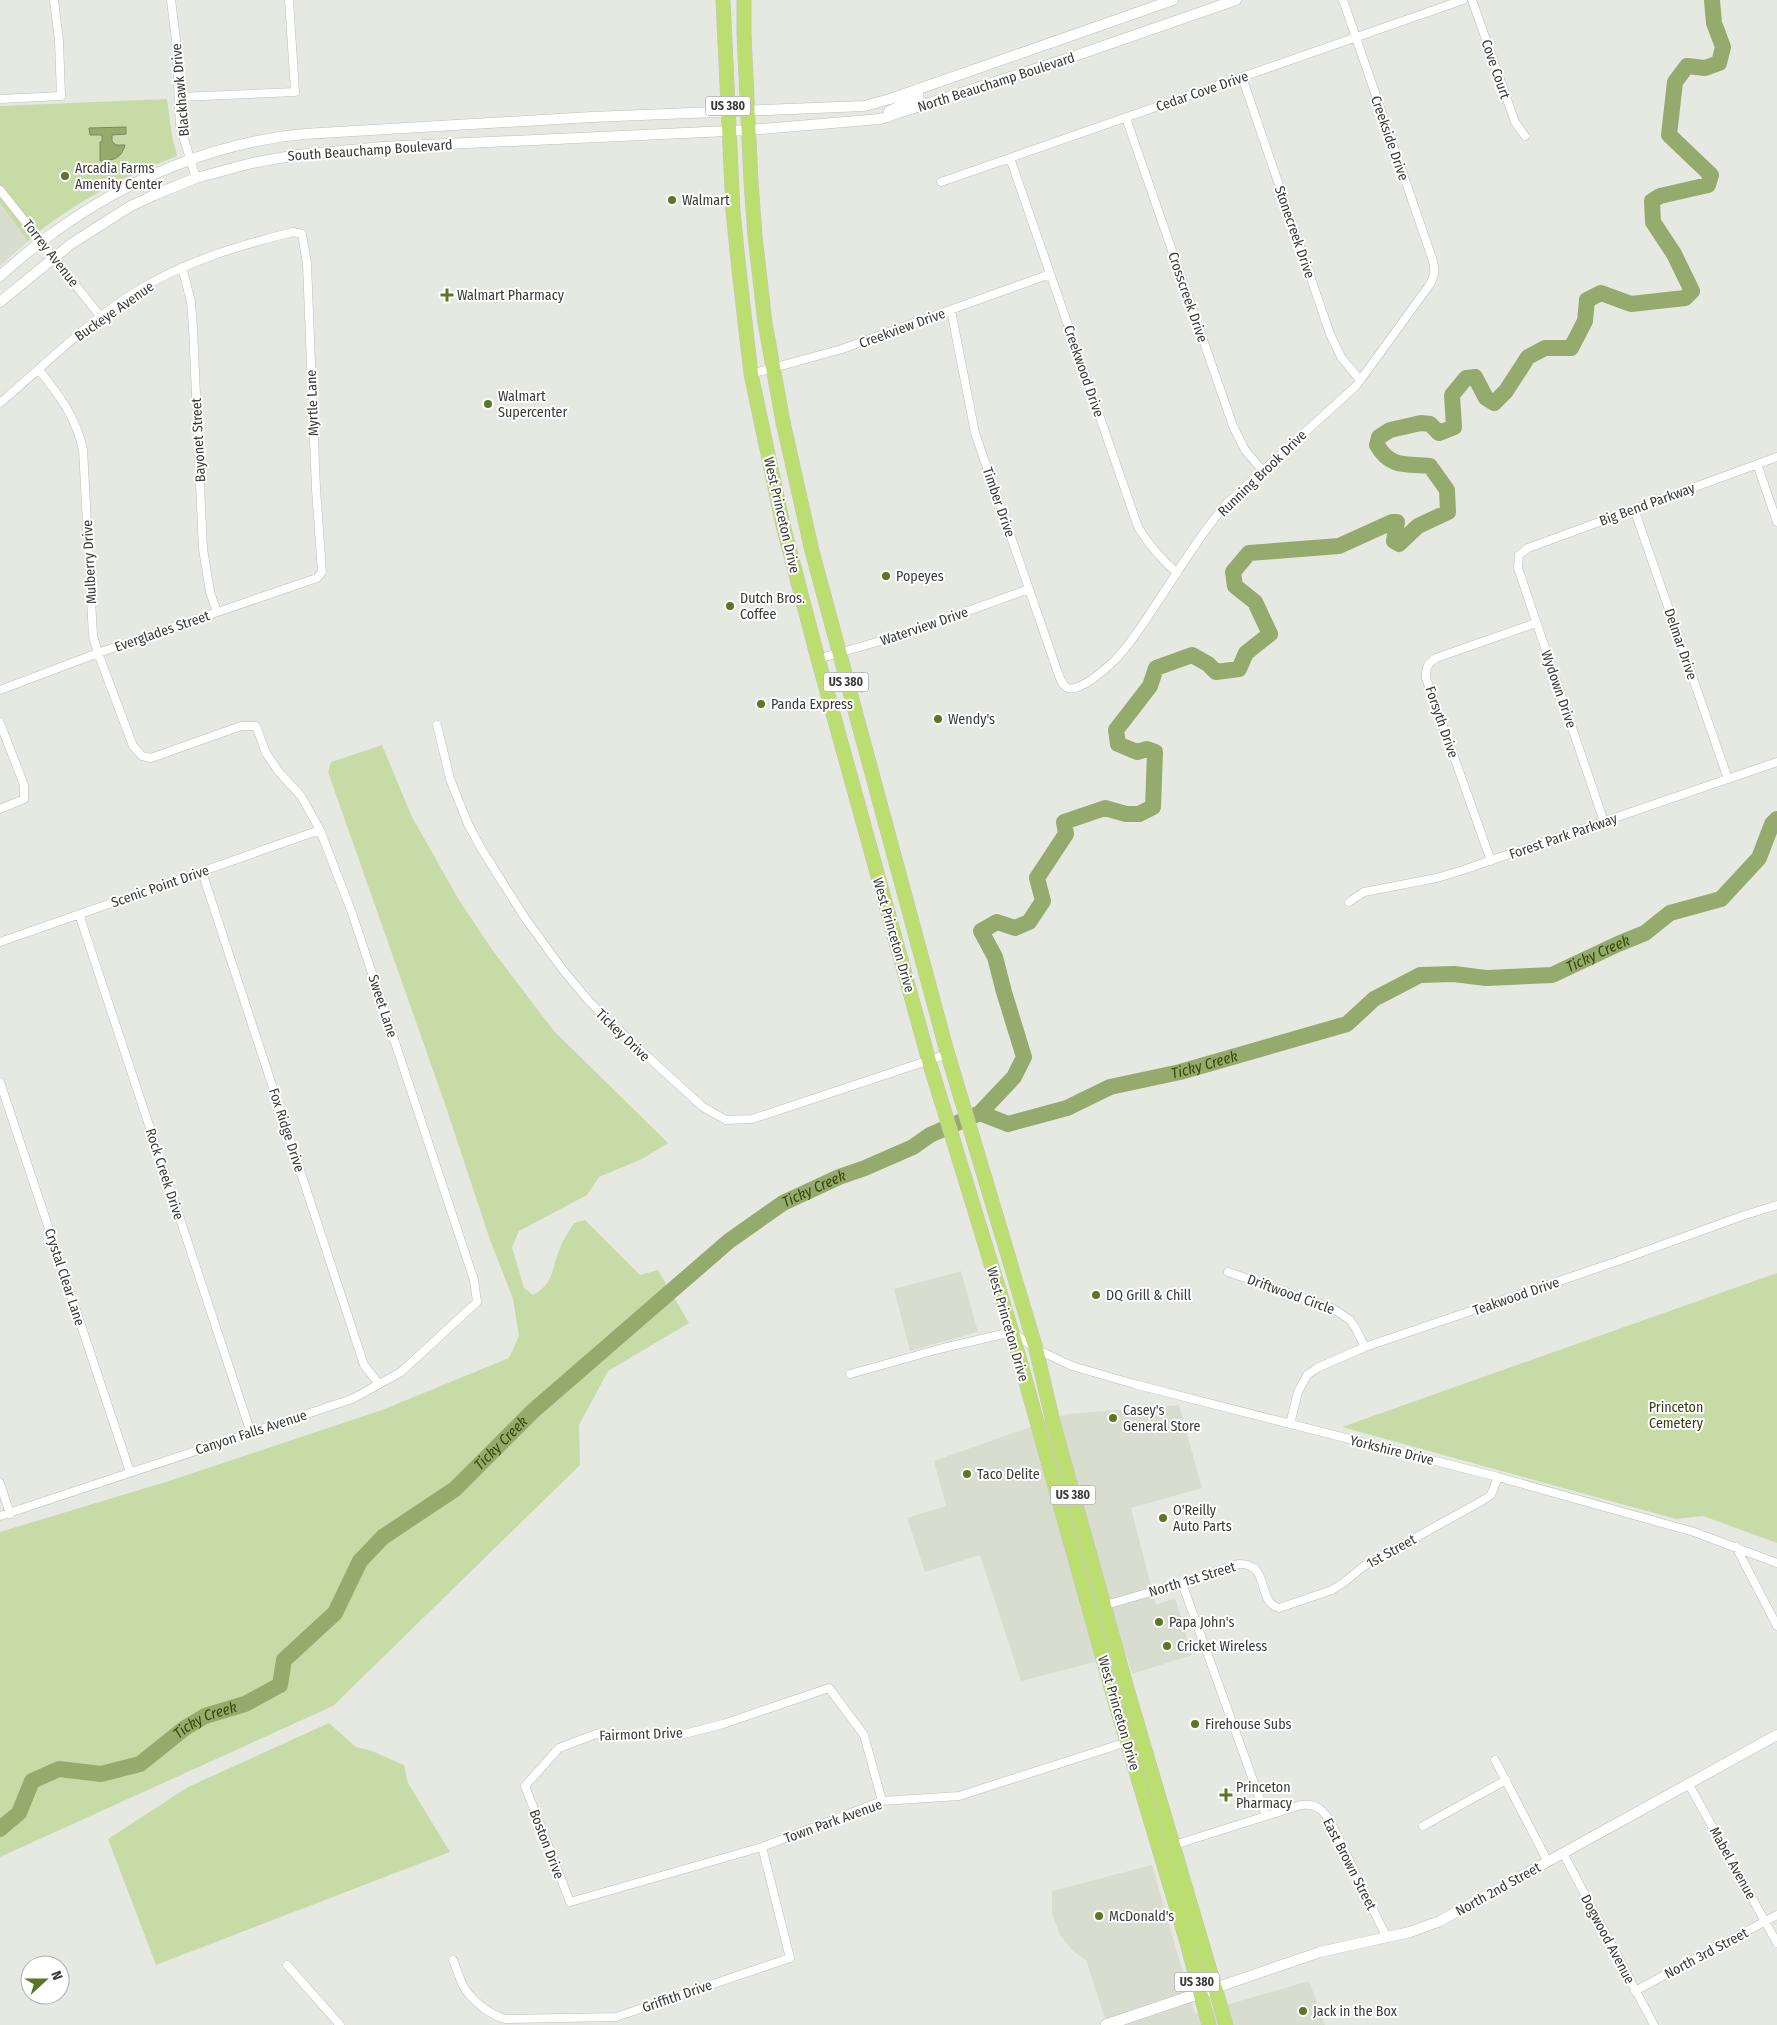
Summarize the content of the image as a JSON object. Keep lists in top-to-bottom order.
{
  "streets": {
    "highway": ["US 380", "West Princeton Drive"],
    "main road": ["North 2nd Street"],
    "street": [
      "Cove Court",
      "North Beauchamp Boulevard",
      "Blackhawk Drive",
      "Cedar Cove Drive",
      "Creekside Drive",
      "South Beauchamp Boulevard",
      "Stonecreek Drive",
      "Torrey Avenue",
      "Crosscreek Drive",
      "Buckeye Avenue",
      "Creekview Drive",
      "Creekwood Drive",
      "Myrtle Lane",
      "Bayonet Street",
      "Running Brook Drive",
      "Timber Drive",
      "Big Bend Parkway",
      "Mulberry Drive",
      "Waterview Drive",
      "Everglades Street",
      "Delmar Drive",
      "Wydown Drive",
      "Forsyth Drive",
      "Forest Park Parkway",
      "Scenic Point Drive",
      "Sweet Lane",
      "Tickey Drive",
      "Fox Ridge Drive",
      "Rock Creek Drive",
      "Crystal Clear Lane",
      "Driftwood Circle",
      "Teakwood Drive",
      "Canyon Falls Avenue",
      "Yorkshire Drive",
      "1st Street",
      "North 1st Street",
      "Fairmont Drive",
      "Town Park Avenue",
      "Boston Drive",
      "Mabel Avenue",
      "East Brown Street",
      "Dogwood Avenue",
      "North 3rd Street",
      "Griffith Drive"
    ]
  },
  "crossings": [
    ["North Beauchamp Boulevard", "South Beauchamp Boulevard"],
    ["North Beauchamp Boulevard", "West Princeton Drive"],
    ["Blackhawk Drive", "South Beauchamp Boulevard"],
    ["Cedar Cove Drive", "Creekside Drive"],
    ["Cedar Cove Drive", "Stonecreek Drive"],
    ["Cedar Cove Drive", "Crosscreek Drive"],
    ["Cedar Cove Drive", "Creekwood Drive"],
    ["US 380", "West Princeton Drive"],
    ["US 380", "North 2nd Street"],
    ["Creekside Drive", "Running Brook Drive"],
    ["South Beauchamp Boulevard", "Torrey Avenue"],
    ["South Beauchamp Boulevard", "West Princeton Drive"],
    ["Stonecreek Drive", "Running Brook Drive"],
    ["Torrey Avenue", "Buckeye Avenue"],
    ["Crosscreek Drive", "Running Brook Drive"],
    ["Buckeye Avenue", "Myrtle Lane"],
    ["Buckeye Avenue", "Bayonet Street"],
    ["Buckeye Avenue", "Mulberry Drive"],
    ["Creekview Drive", "Creekwood Drive"],
    ["Creekview Drive", "Timber Drive"],
    ["Creekview Drive", "West Princeton Drive"],
    ["Creekwood Drive", "Running Brook Drive"],
    ["Myrtle Lane", "Everglades Street"],
    ["Bayonet Street", "Everglades Street"],
    ["Running Brook Drive", "Timber Drive"],
    ["Timber Drive", "Waterview Drive"],
    ["Big Bend Parkway", "Delmar Drive"],
    ["Big Bend Parkway", "Wydown Drive"],
    ["West Princeton Drive", "Waterview Drive"],
    ["West Princeton Drive", "Tickey Drive"],
    ["West Princeton Drive", "Yorkshire Drive"],
    ["West Princeton Drive", "North 1st Street"],
    ["West Princeton Drive", "Town Park Avenue"],
    ["West Princeton Drive", "North 2nd Street"],
    ["Mulberry Drive", "Everglades Street"],
    ["Mulberry Drive", "Sweet Lane"],
    ["Delmar Drive", "Forest Park Parkway"],
    ["Wydown Drive", "Forsyth Drive"],
    ["Wydown Drive", "Forest Park Parkway"],
    ["Forsyth Drive", "Forest Park Parkway"],
    ["Scenic Point Drive", "Sweet Lane"],
    ["Scenic Point Drive", "Fox Ridge Drive"],
    ["Scenic Point Drive", "Rock Creek Drive"],
    ["Sweet Lane", "Canyon Falls Avenue"],
    ["Fox Ridge Drive", "Canyon Falls Avenue"],
    ["Rock Creek Drive", "Canyon Falls Avenue"],
    ["Crystal Clear Lane", "Canyon Falls Avenue"],
    ["Driftwood Circle", "Teakwood Drive"],
    ["Teakwood Drive", "Yorkshire Drive"],
    ["Yorkshire Drive", "1st Street"],
    ["1st Street", "North 1st Street"],
    ["Fairmont Drive", "Town Park Avenue"],
    ["Fairmont Drive", "Boston Drive"],
    ["Town Park Avenue", "Boston Drive"],
    ["Town Park Avenue", "Griffith Drive"],
    ["Mabel Avenue", "North 2nd Street"],
    ["Mabel Avenue", "North 3rd Street"],
    ["East Brown Street", "North 2nd Street"],
    ["North 2nd Street", "Dogwood Avenue"],
    ["Dogwood Avenue", "North 3rd Street"]
  ],
  "water": ["Ticky Creek"],
  "parks": ["Princeton Cemetery"],
  "places": {
    "other": [
      "Arcadia Farms Amenity Center",
      "Walmart",
      "Walmart Supercenter",
      "Popeyes",
      "Dutch Bros. Coffee",
      "Panda Express",
      "Wendy's",
      "DQ Grill & Chill",
      "Casey's General Store",
      "Taco Delite",
      "O'Reilly Auto Parts",
      "Papa John's",
      "Cricket Wireless",
      "Firehouse Subs",
      "McDonald's",
      "Jack in the Box"
    ],
    "health": ["Walmart Pharmacy", "Princeton Pharmacy"]
  },
  "north": "right"
}
